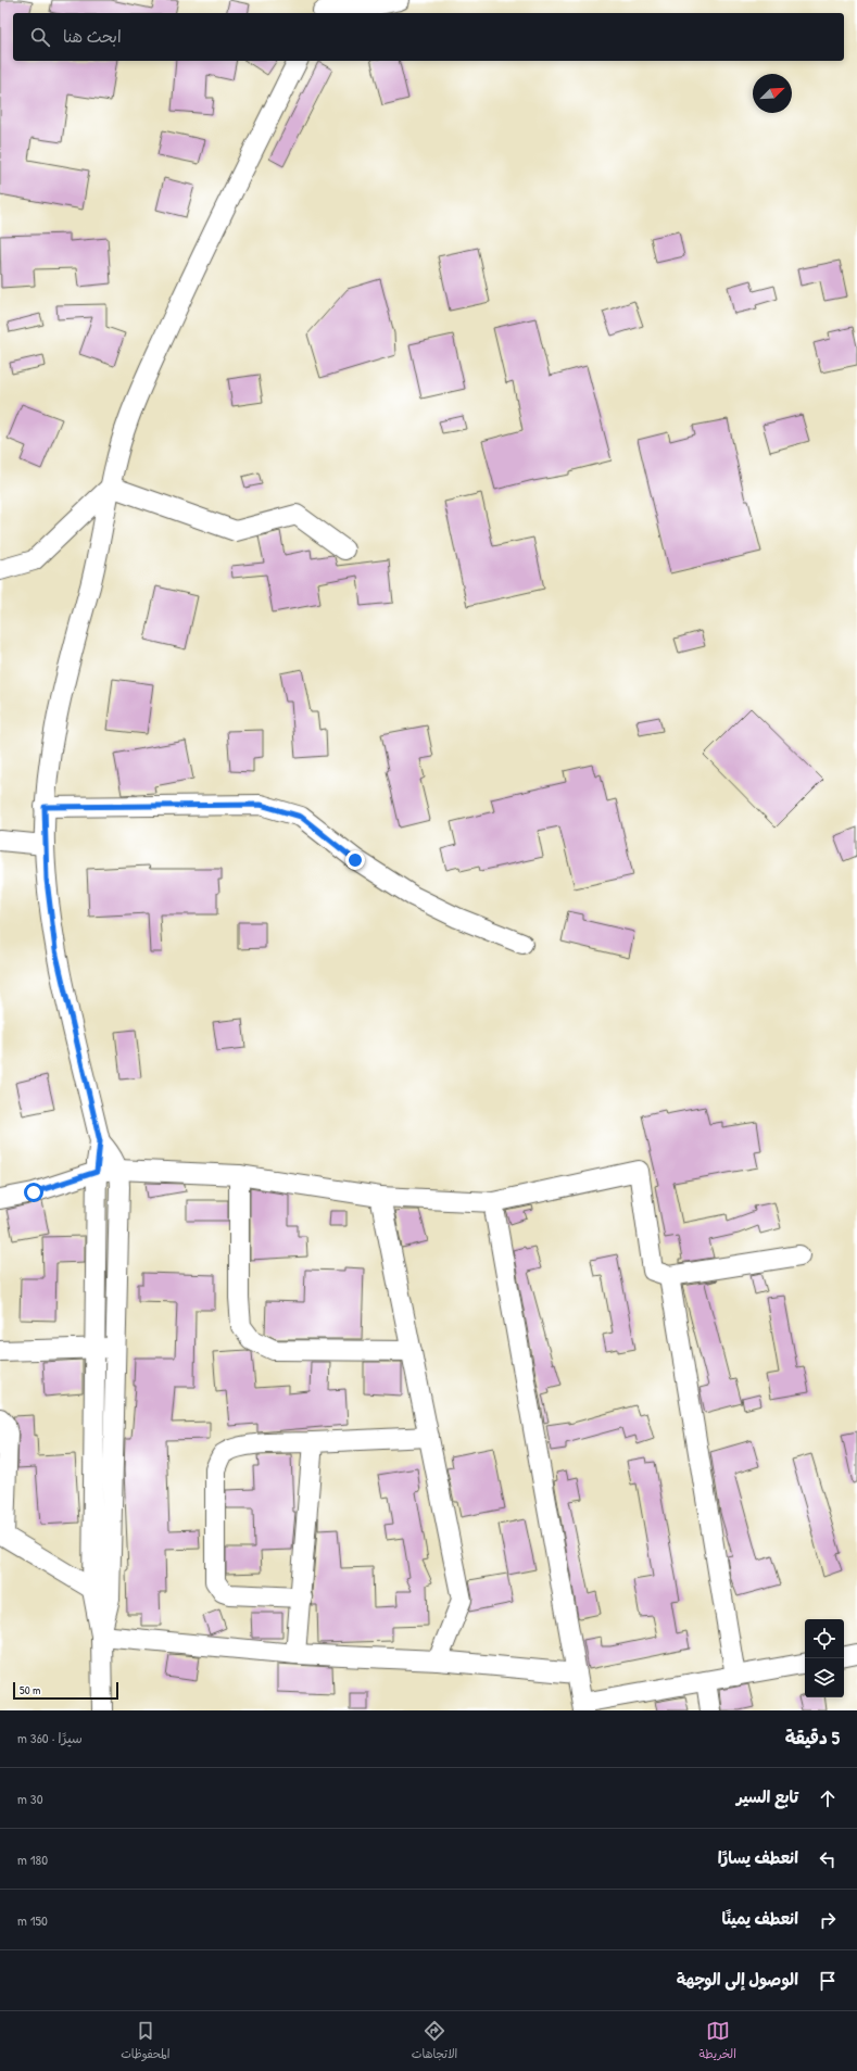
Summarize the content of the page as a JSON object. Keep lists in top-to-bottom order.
{
  "scale_bar": "50 m",
  "north": "top right",
  "page": {
    "search": "ابحث هنا",
    "scale": "50 m",
    "heading": ["5 دقيقة", "سيرًا · 360 m"],
    "list": [
      ["تابع السير", "30 m"],
      ["انعطف يسارًا", "180 m"],
      ["انعطف يمينًا", "150 m"],
      "الوصول إلى الوجهة"
    ],
    "nav": ["الخريطة", "الاتجاهات", "المحفوظات"]
  }
}
